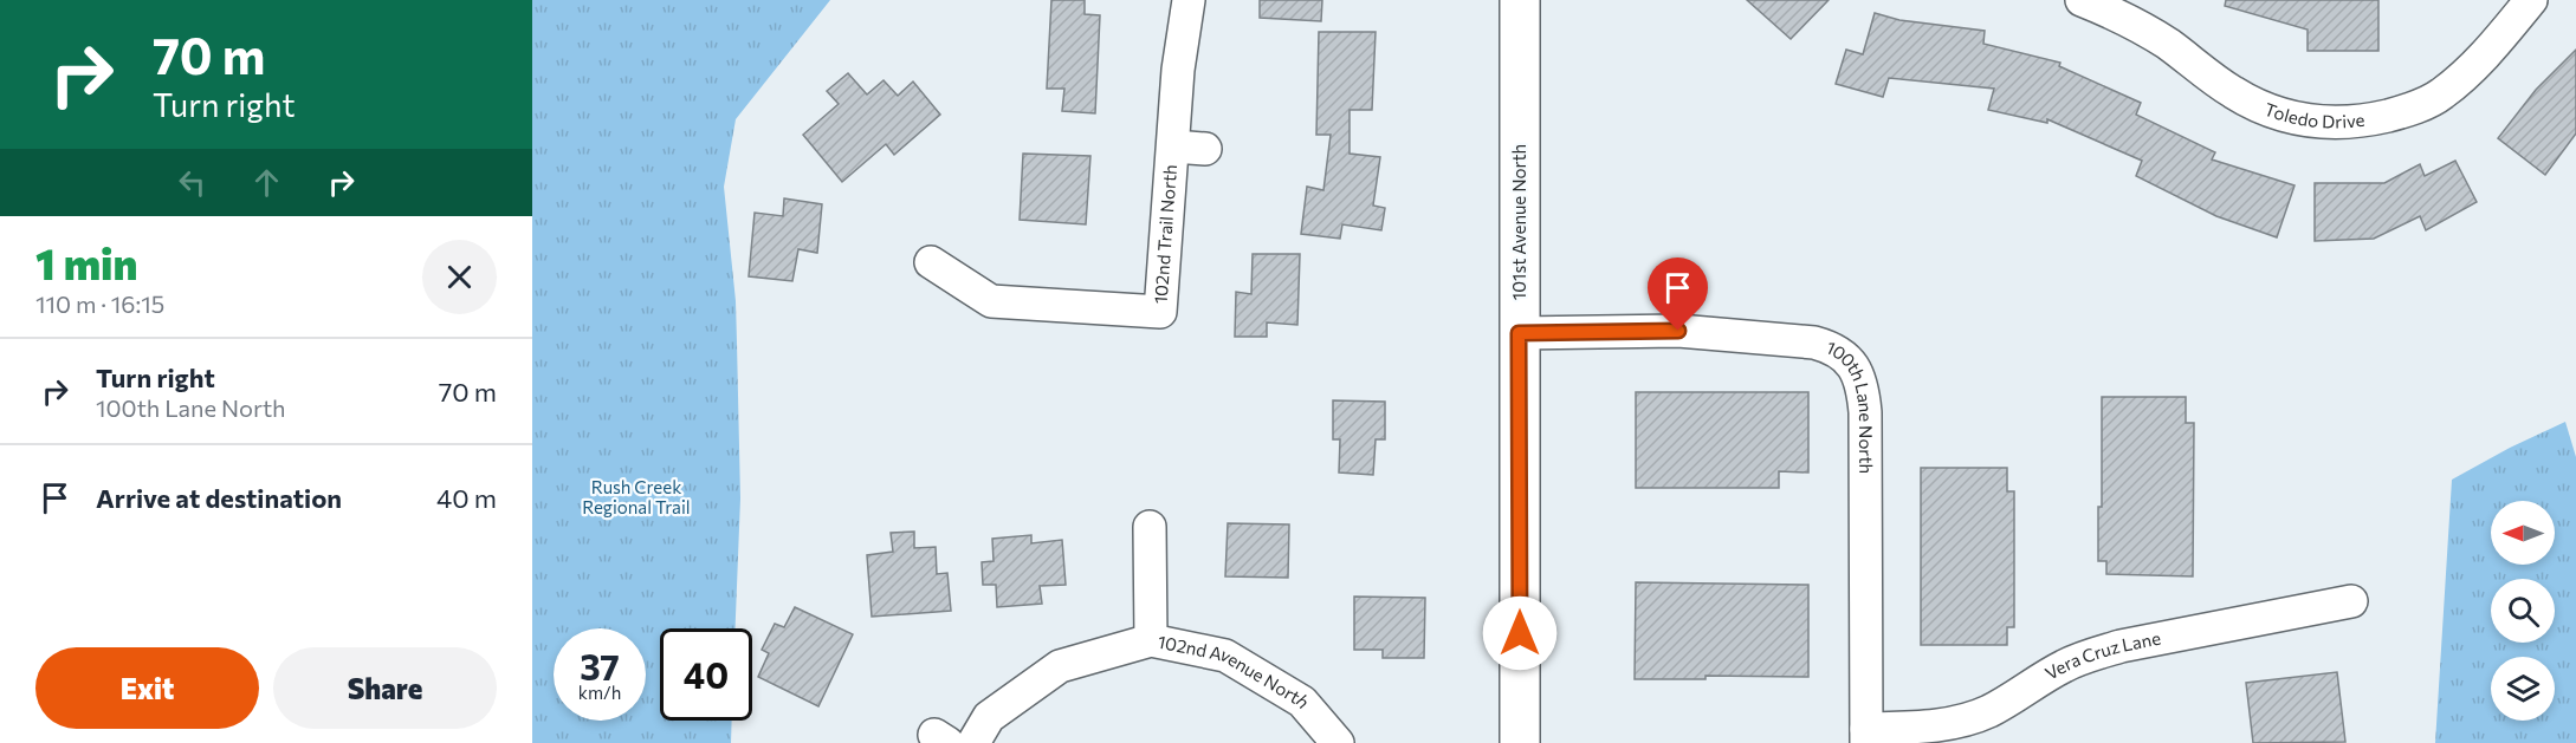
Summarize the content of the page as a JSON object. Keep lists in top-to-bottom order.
{
  "streets": {
    "street": [
      "Toledo Drive",
      "101st Avenue North",
      "102nd Trail North",
      "100th Lane North",
      "Vera Cruz Lane",
      "102nd Avenue North"
    ]
  },
  "crossings": [
    ["101st Avenue North", "100th Lane North"],
    ["100th Lane North", "Vera Cruz Lane"]
  ],
  "parks": ["Rush Creek Regional Trail"],
  "north": "left",
  "page": {
    "turn": ["70 m", "Turn right"],
    "heading": ["1 min", "110 m · 16:15"],
    "list": [
      {
        "name": "Turn right",
        "note": "100th Lane North",
        "value": "70 m"
      },
      {
        "name": "Arrive at destination",
        "value": "40 m"
      }
    ],
    "speed": "37 km/h",
    "limit": "40",
    "buttons": ["Exit", "Share"]
  }
}
